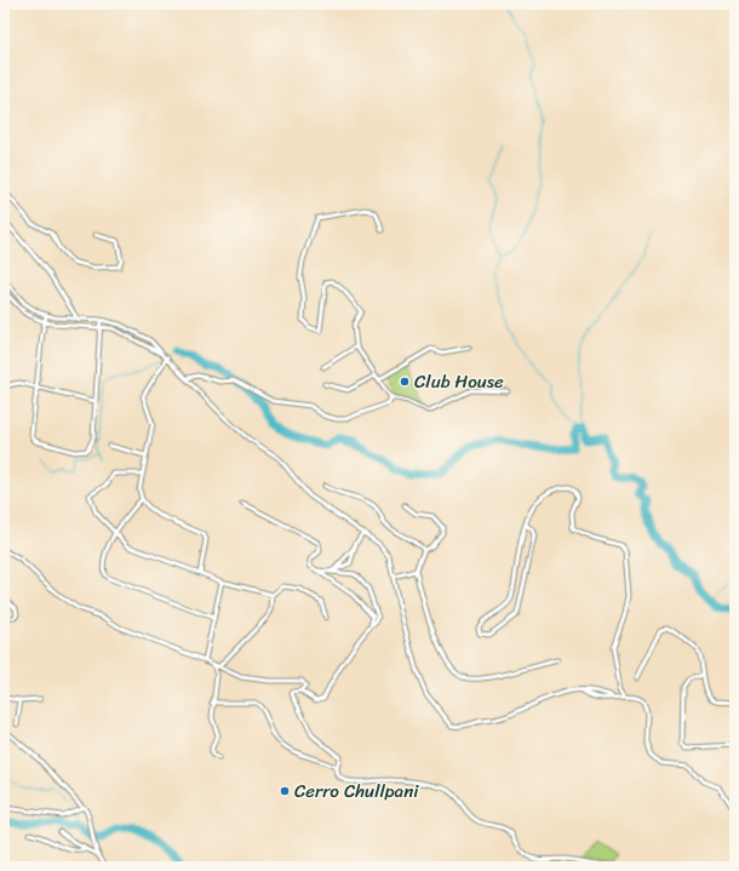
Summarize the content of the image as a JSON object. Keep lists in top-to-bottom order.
{
  "places": ["Club House", "Cerro Chullpani"]
}
